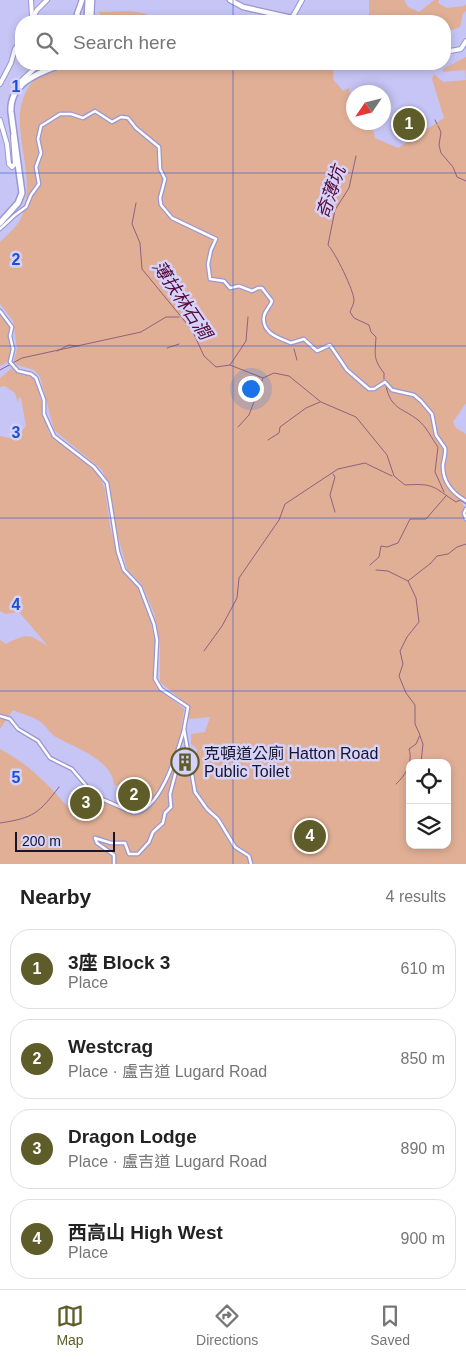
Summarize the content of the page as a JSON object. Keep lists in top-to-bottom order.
{
  "water": ["奇薄坑", "薄扶林石澗"],
  "places": {
    "building": ["克頓道公廁 Hatton Road Public Toilet"]
  },
  "scale_bar": "200 m",
  "north": "bottom left",
  "page": {
    "search": "Search here",
    "pins": [
      "1",
      "2",
      "3",
      "4"
    ],
    "scale": "200 m",
    "heading": ["Nearby", "4 results"],
    "list": [
      {
        "mark": "1",
        "name": "3座 Block 3",
        "note": "Place",
        "value": "610 m"
      },
      {
        "mark": "2",
        "name": "Westcrag",
        "note": "Place · 盧吉道 Lugard Road",
        "value": "850 m"
      },
      {
        "mark": "3",
        "name": "Dragon Lodge",
        "note": "Place · 盧吉道 Lugard Road",
        "value": "890 m"
      },
      {
        "mark": "4",
        "name": "西高山 High West",
        "note": "Place",
        "value": "900 m"
      }
    ],
    "nav": ["Map", "Directions", "Saved"]
  },
  "grid": {
    "rows": [
      "1",
      "2",
      "3",
      "4",
      "5"
    ]
  }
}
